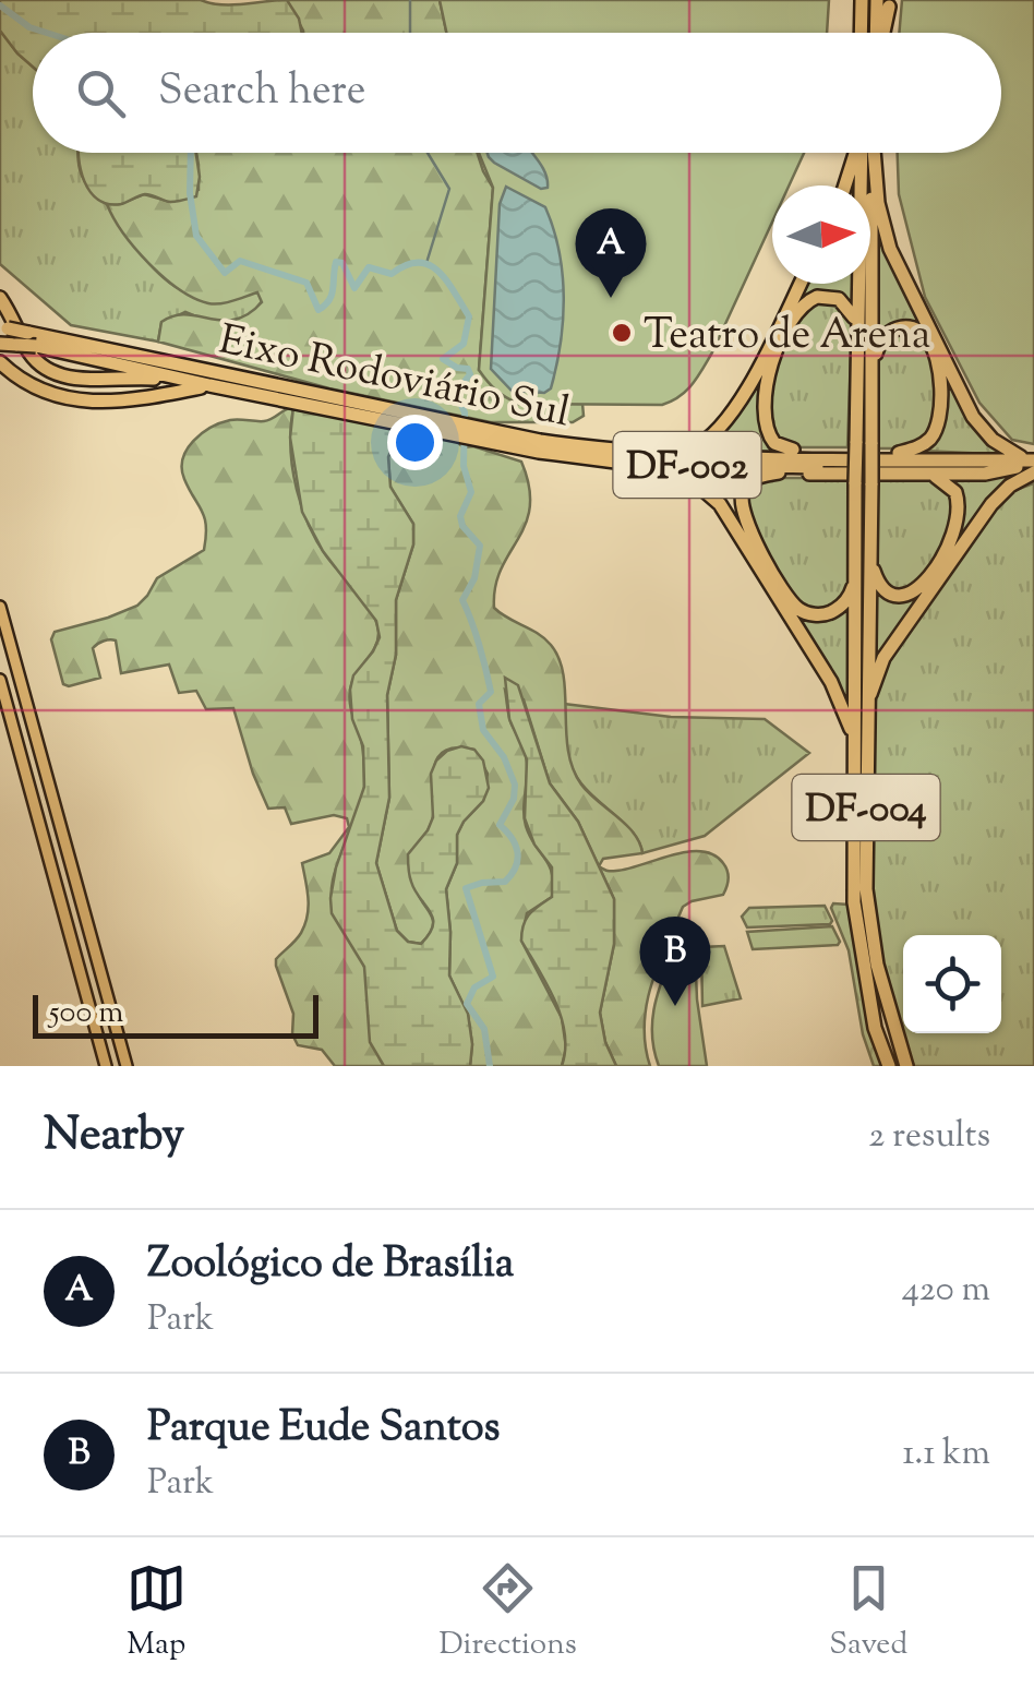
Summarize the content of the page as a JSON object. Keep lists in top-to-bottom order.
{
  "streets": {
    "highway": ["Eixo Rodoviário Sul", "DF-002", "DF-004"]
  },
  "places": ["Teatro de Arena"],
  "scale_bar": "500 m",
  "north": "right",
  "page": {
    "search": "Search here",
    "pins": ["A", "B"],
    "scale": "500 m",
    "heading": ["Nearby", "2 results"],
    "list": [
      {
        "mark": "A",
        "name": "Zoológico de Brasília",
        "note": "Park",
        "value": "420 m"
      },
      {
        "mark": "B",
        "name": "Parque Eude Santos",
        "note": "Park",
        "value": "1.1 km"
      }
    ],
    "nav": ["Map", "Directions", "Saved"]
  }
}
